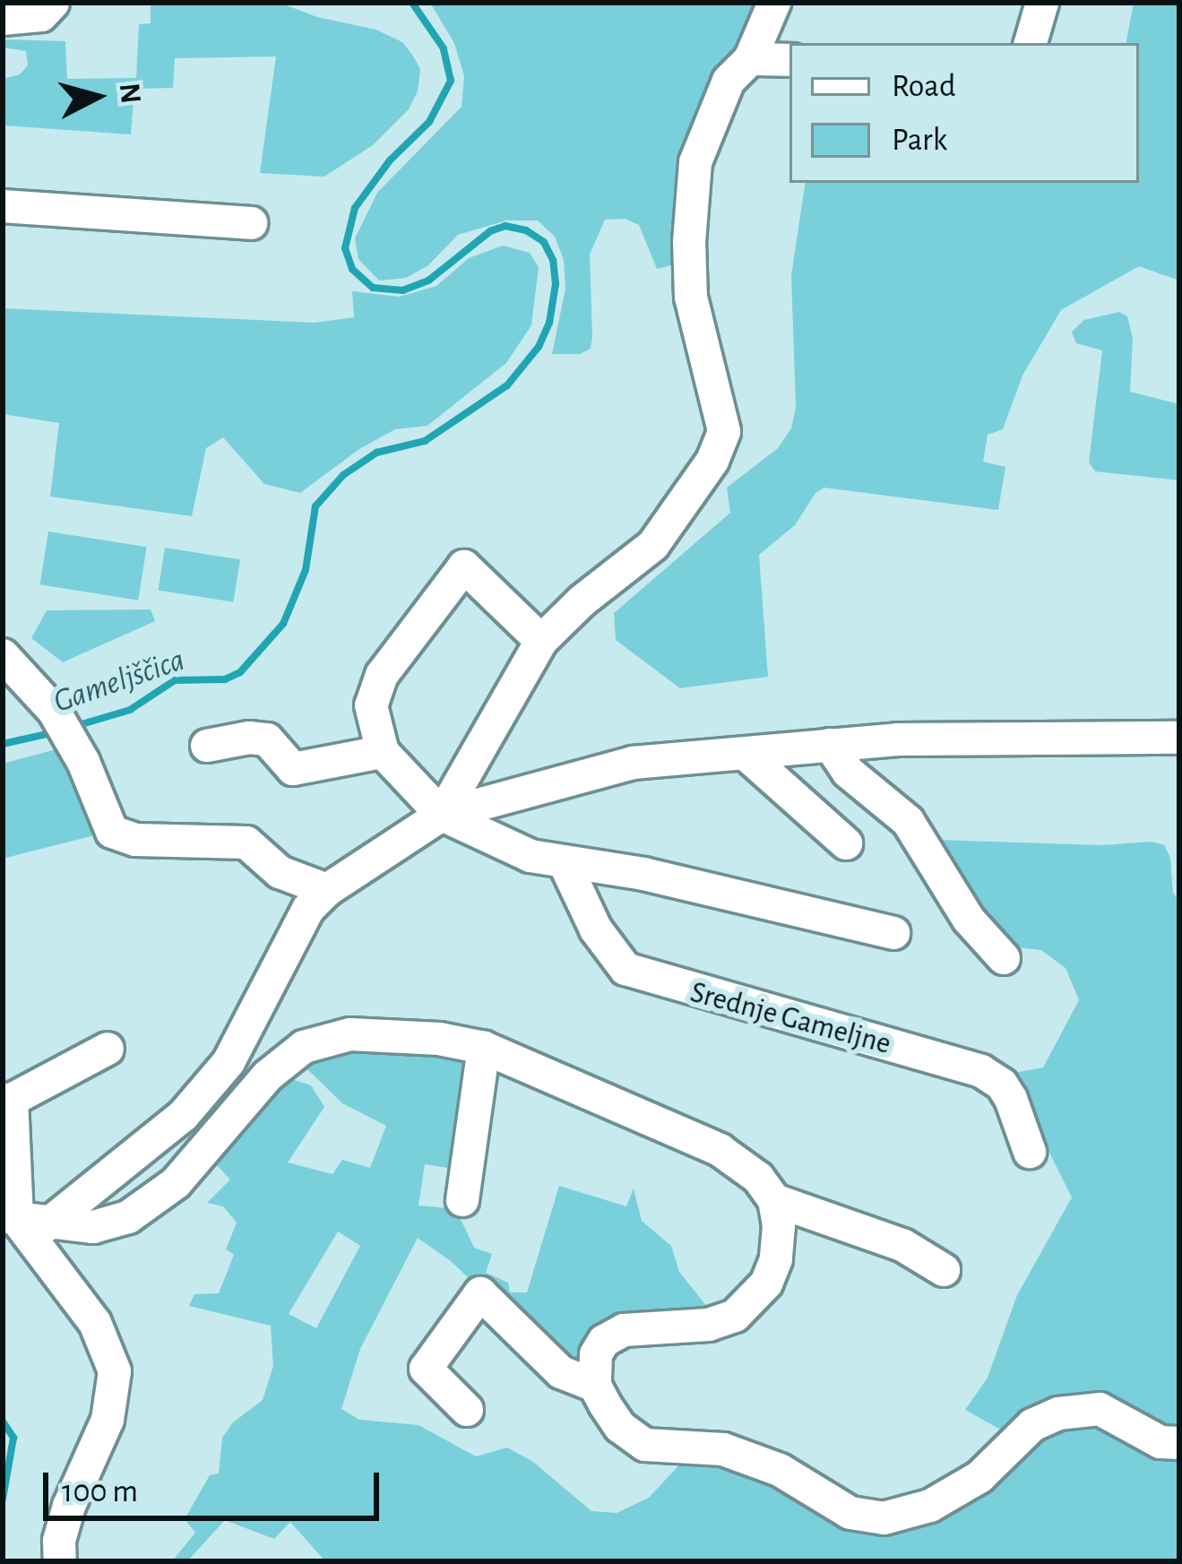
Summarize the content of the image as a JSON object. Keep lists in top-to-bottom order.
{
  "streets": {
    "street": ["Srednje Gameljne"]
  },
  "water": ["Gameljščica"],
  "legend": ["Road", "Park"],
  "scale_bar": "100 m",
  "north": "right"
}
